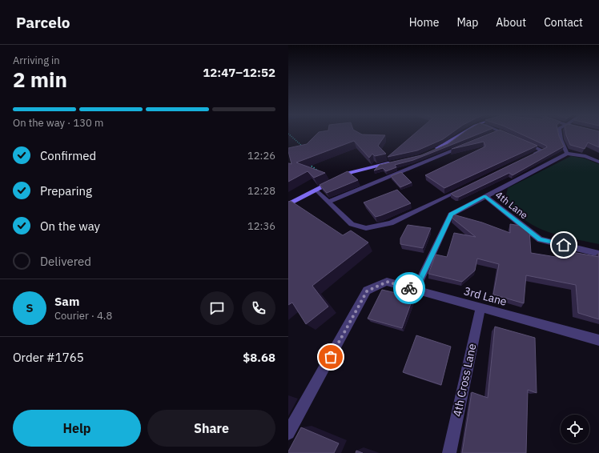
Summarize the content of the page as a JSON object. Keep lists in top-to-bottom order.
{
  "streets": {
    "street": ["4th Lane", "3rd Lane", "4th Cross Lane"]
  },
  "crossings": [
    ["3rd Lane", "4th Cross Lane"]
  ],
  "page": {
    "header": "Parcelo",
    "nav": [
      "Home",
      "Map",
      "About",
      "Contact"
    ],
    "heading": ["2 min", "Arriving in", "12:47–12:52"],
    "panel": [
      "Sam",
      "Courier · 4.8",
      "Order #1765",
      "$8.68"
    ],
    "bar": "On the way · 130 m",
    "list": [
      ["Confirmed", "12:26"],
      ["Preparing", "12:28"],
      ["On the way", "12:36"],
      "Delivered"
    ],
    "round": "S",
    "buttons": ["Help", "Share"]
  }
}
